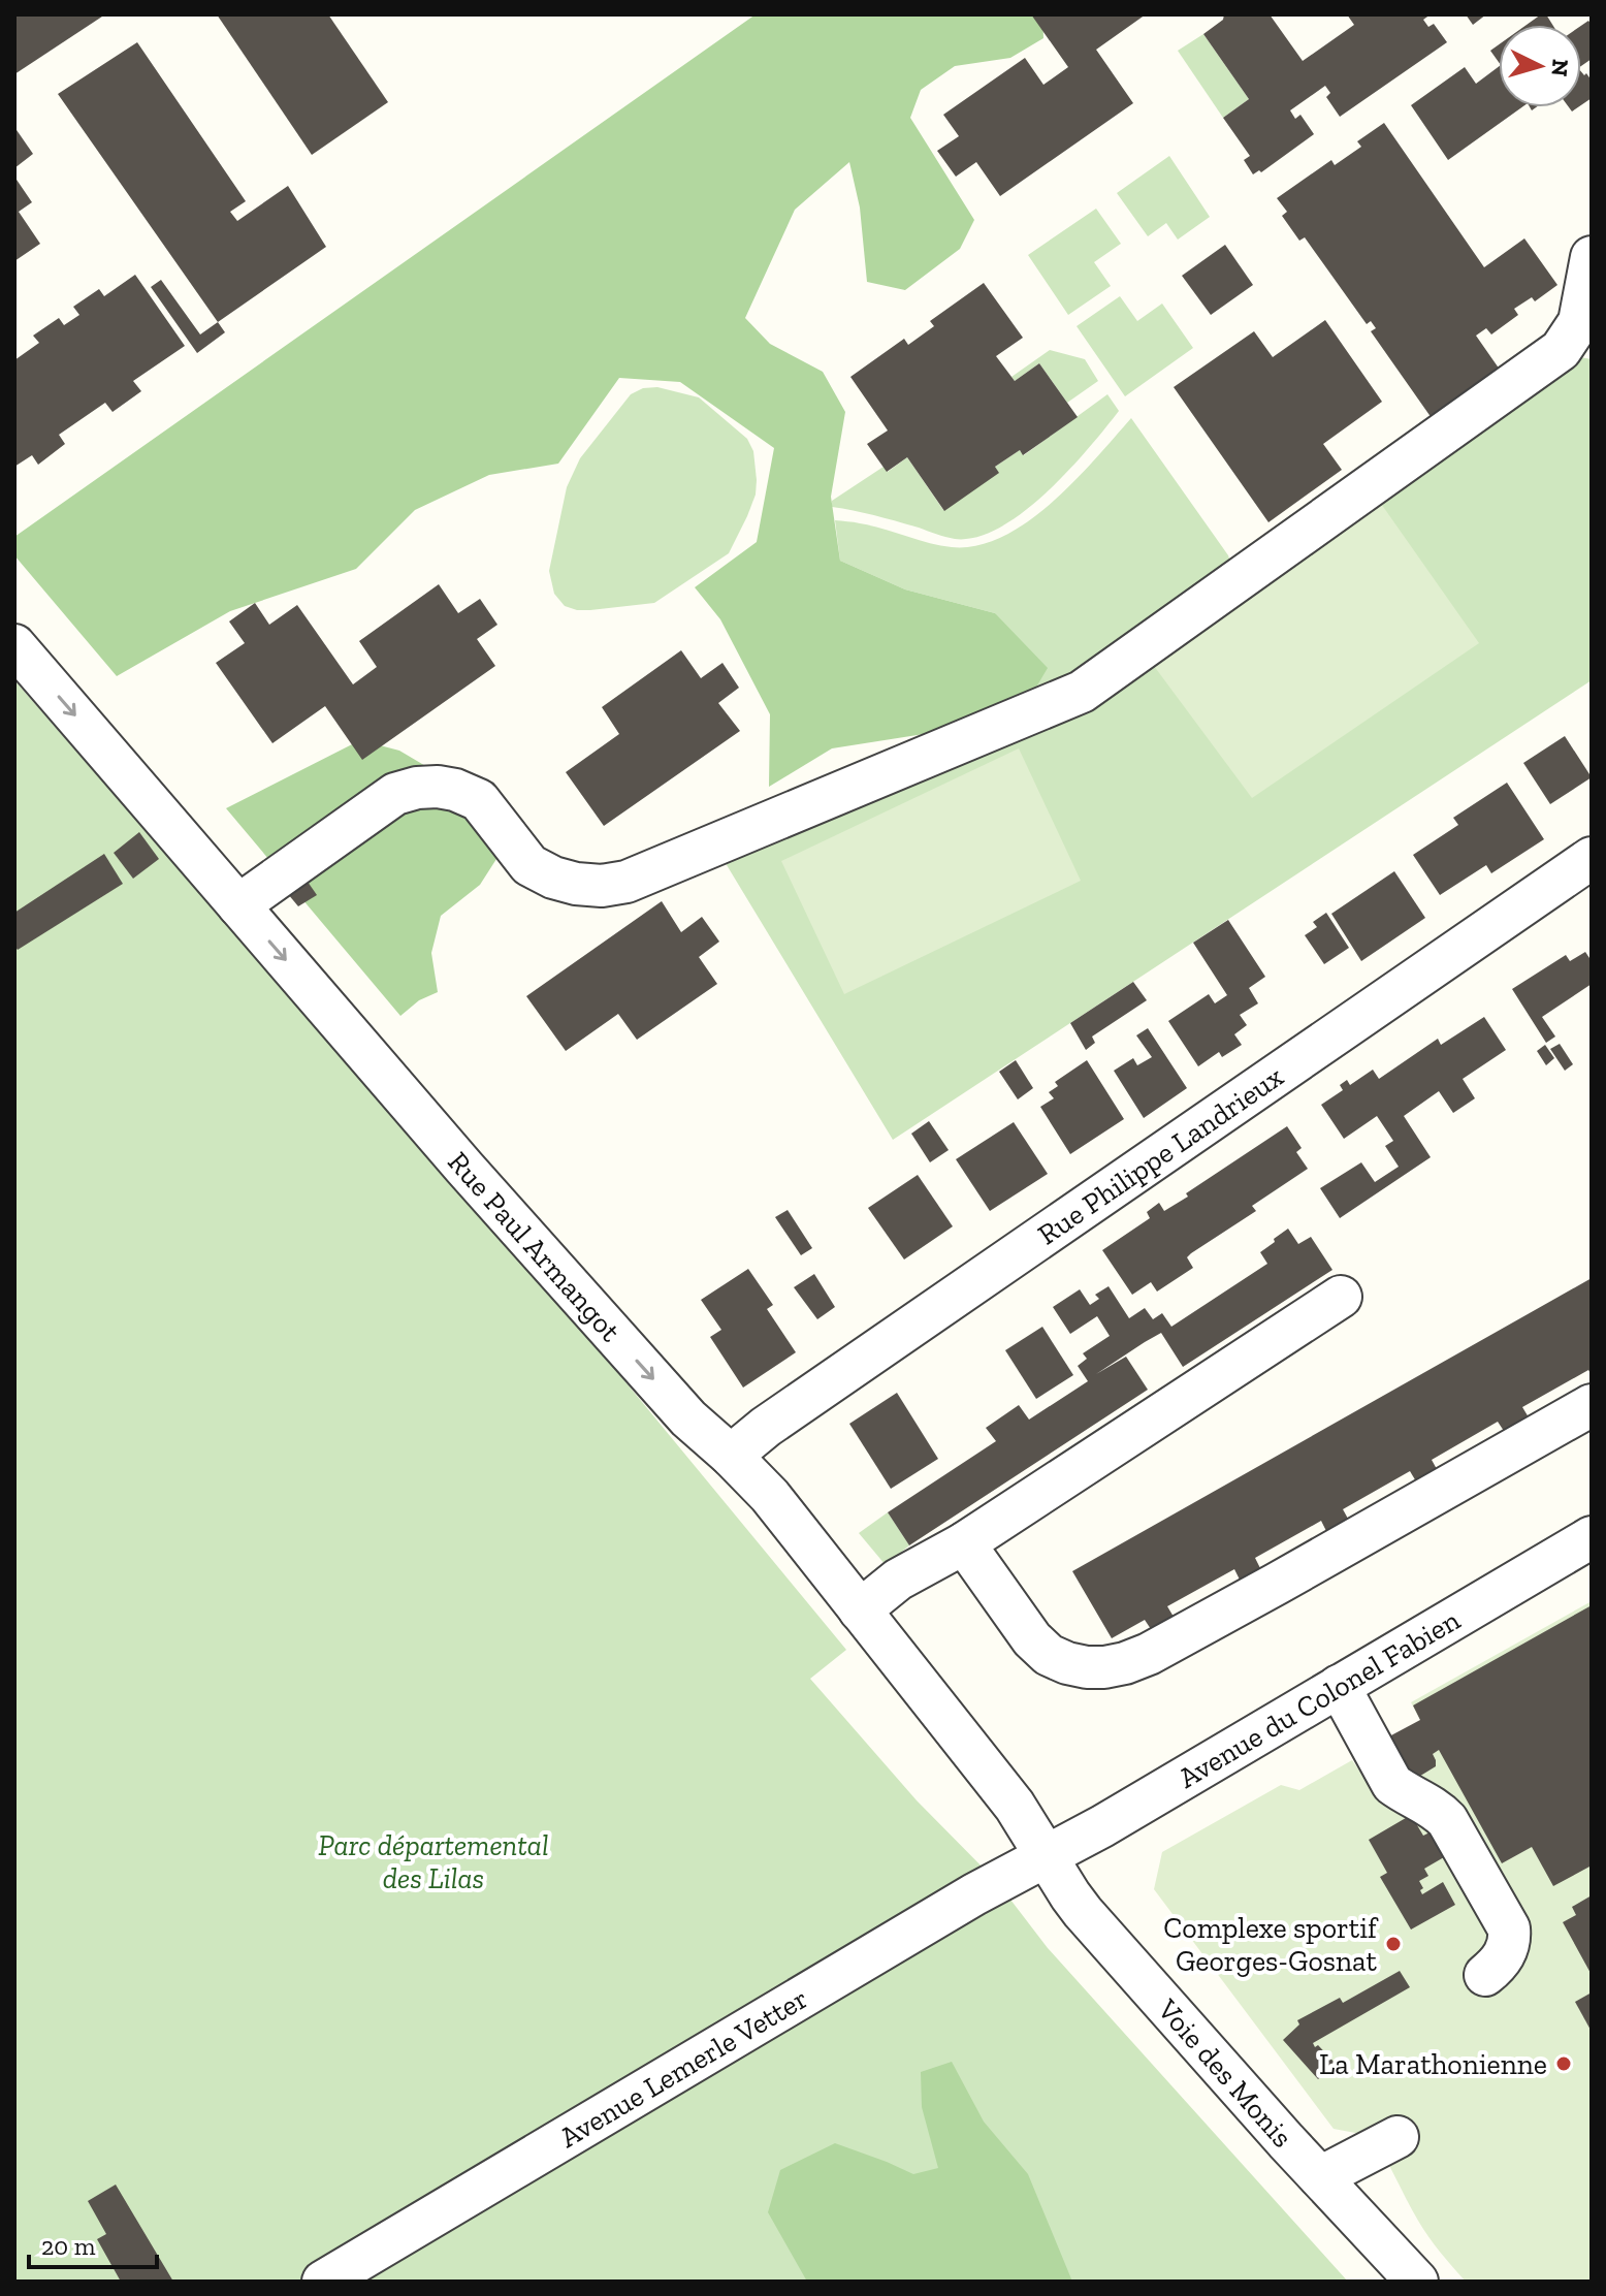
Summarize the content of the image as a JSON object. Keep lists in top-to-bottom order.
{
  "streets": {
    "street": [
      "Rue Philippe Landrieux",
      "Rue Paul Armangot",
      "Avenue du Colonel Fabien",
      "Avenue Lemerle Vetter",
      "Voie des Monis"
    ]
  },
  "crossings": [
    ["Rue Philippe Landrieux", "Rue Paul Armangot"],
    ["Rue Paul Armangot", "Avenue du Colonel Fabien"],
    ["Rue Paul Armangot", "Avenue Lemerle Vetter"],
    ["Rue Paul Armangot", "Voie des Monis"],
    ["Avenue du Colonel Fabien", "Avenue Lemerle Vetter"],
    ["Avenue du Colonel Fabien", "Voie des Monis"],
    ["Avenue Lemerle Vetter", "Voie des Monis"]
  ],
  "one_way": ["Rue Paul Armangot"],
  "parks": ["Parc départemental des Lilas"],
  "places": ["Complexe sportif Georges-Gosnat", "La Marathonienne"],
  "scale_bar": "20 m",
  "north": "right"
}
